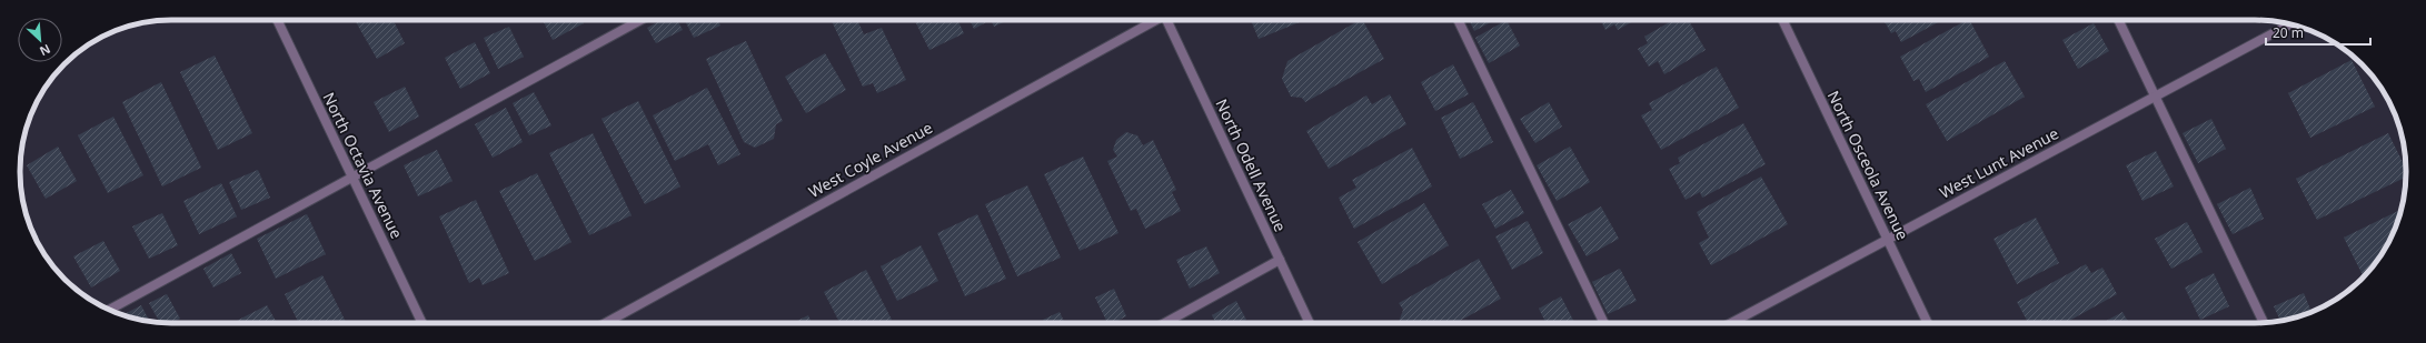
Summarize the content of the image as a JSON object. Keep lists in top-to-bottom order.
{
  "streets": {
    "street": [
      "West Coyle Avenue",
      "West Lunt Avenue",
      "North Octavia Avenue",
      "North Odell Avenue",
      "North Osceola Avenue"
    ]
  },
  "crossings": [
    ["West Lunt Avenue", "North Osceola Avenue"]
  ],
  "scale_bar": "20 m",
  "north": "bottom right"
}
